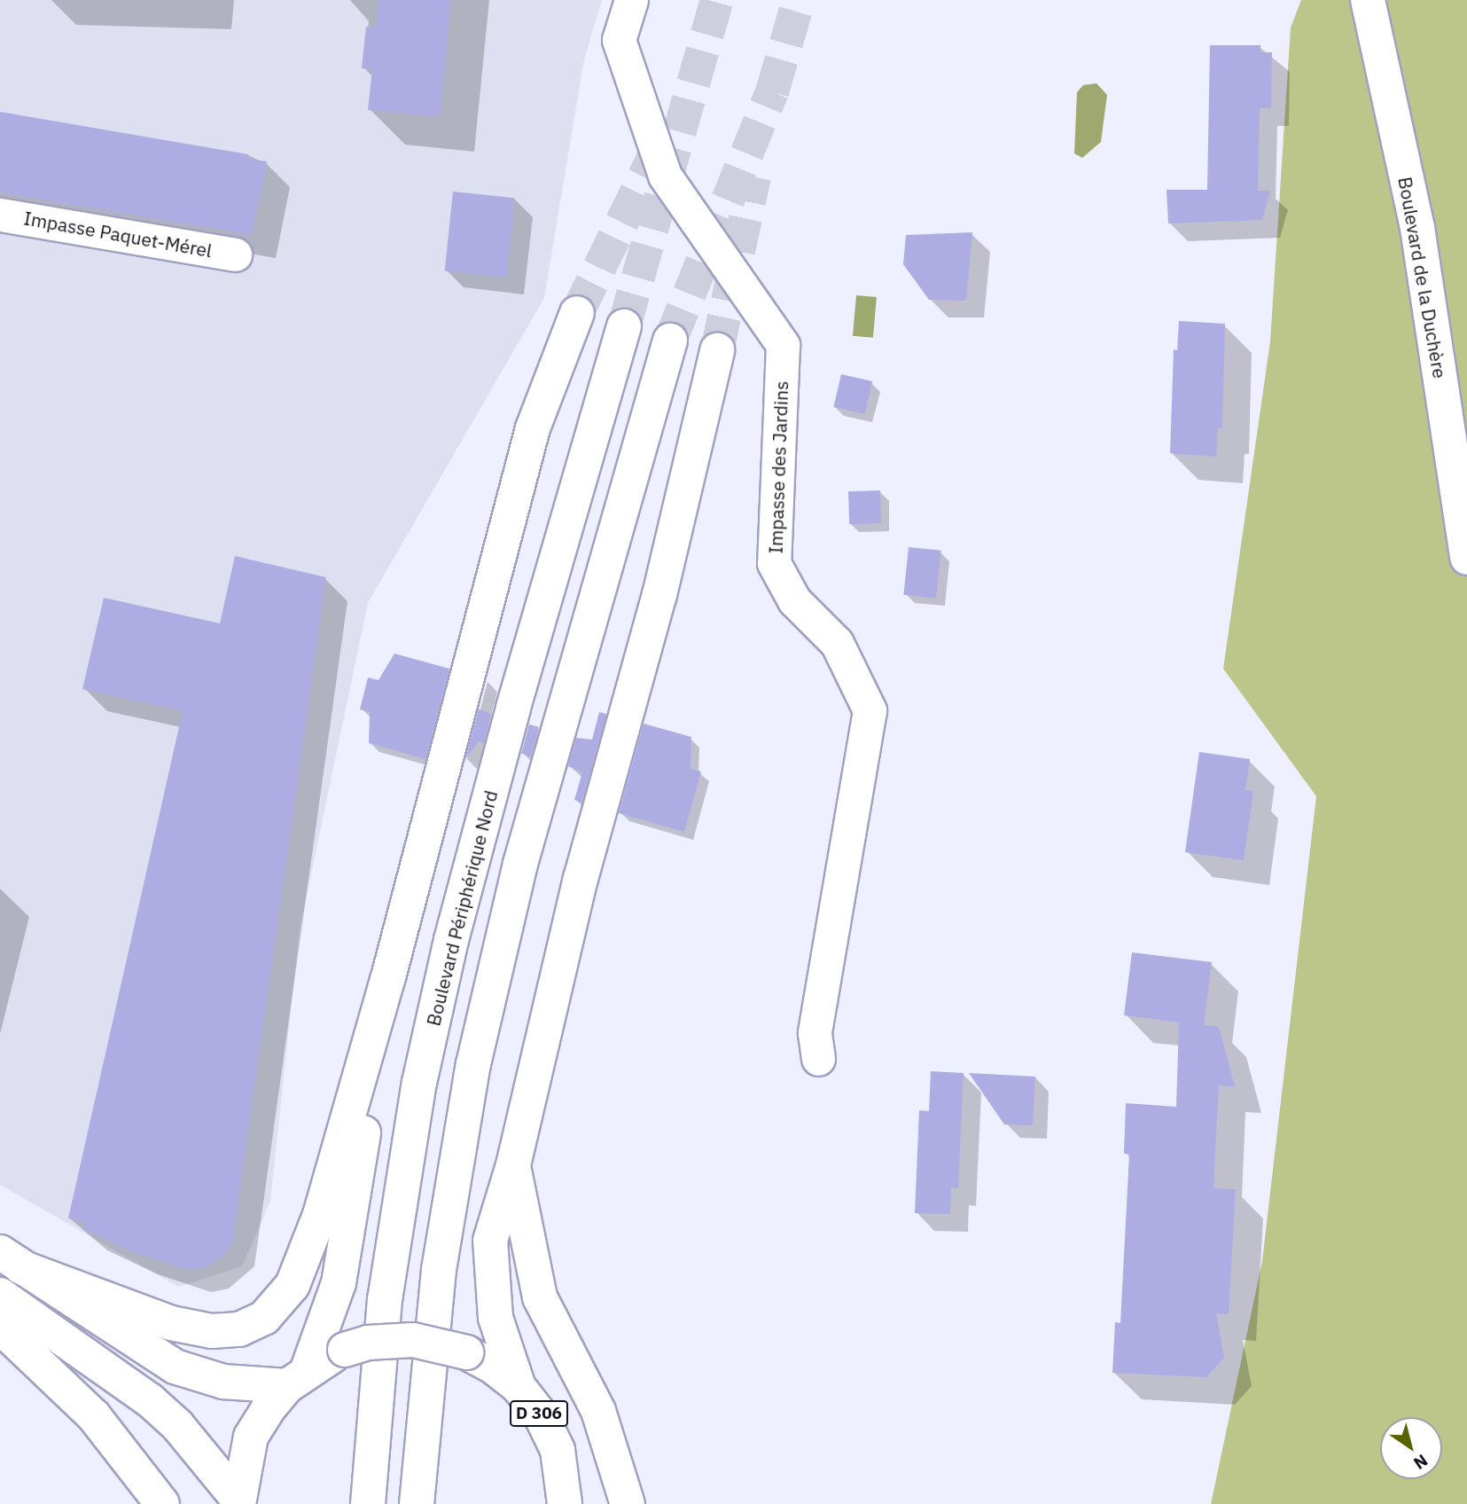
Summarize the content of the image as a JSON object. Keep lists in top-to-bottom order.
{
  "streets": {
    "main road": ["Boulevard de la Duchère", "Boulevard Périphérique Nord", "D 306"],
    "street": ["Impasse Paquet-Mérel", "Impasse des Jardins"]
  },
  "north": "bottom right"
}
